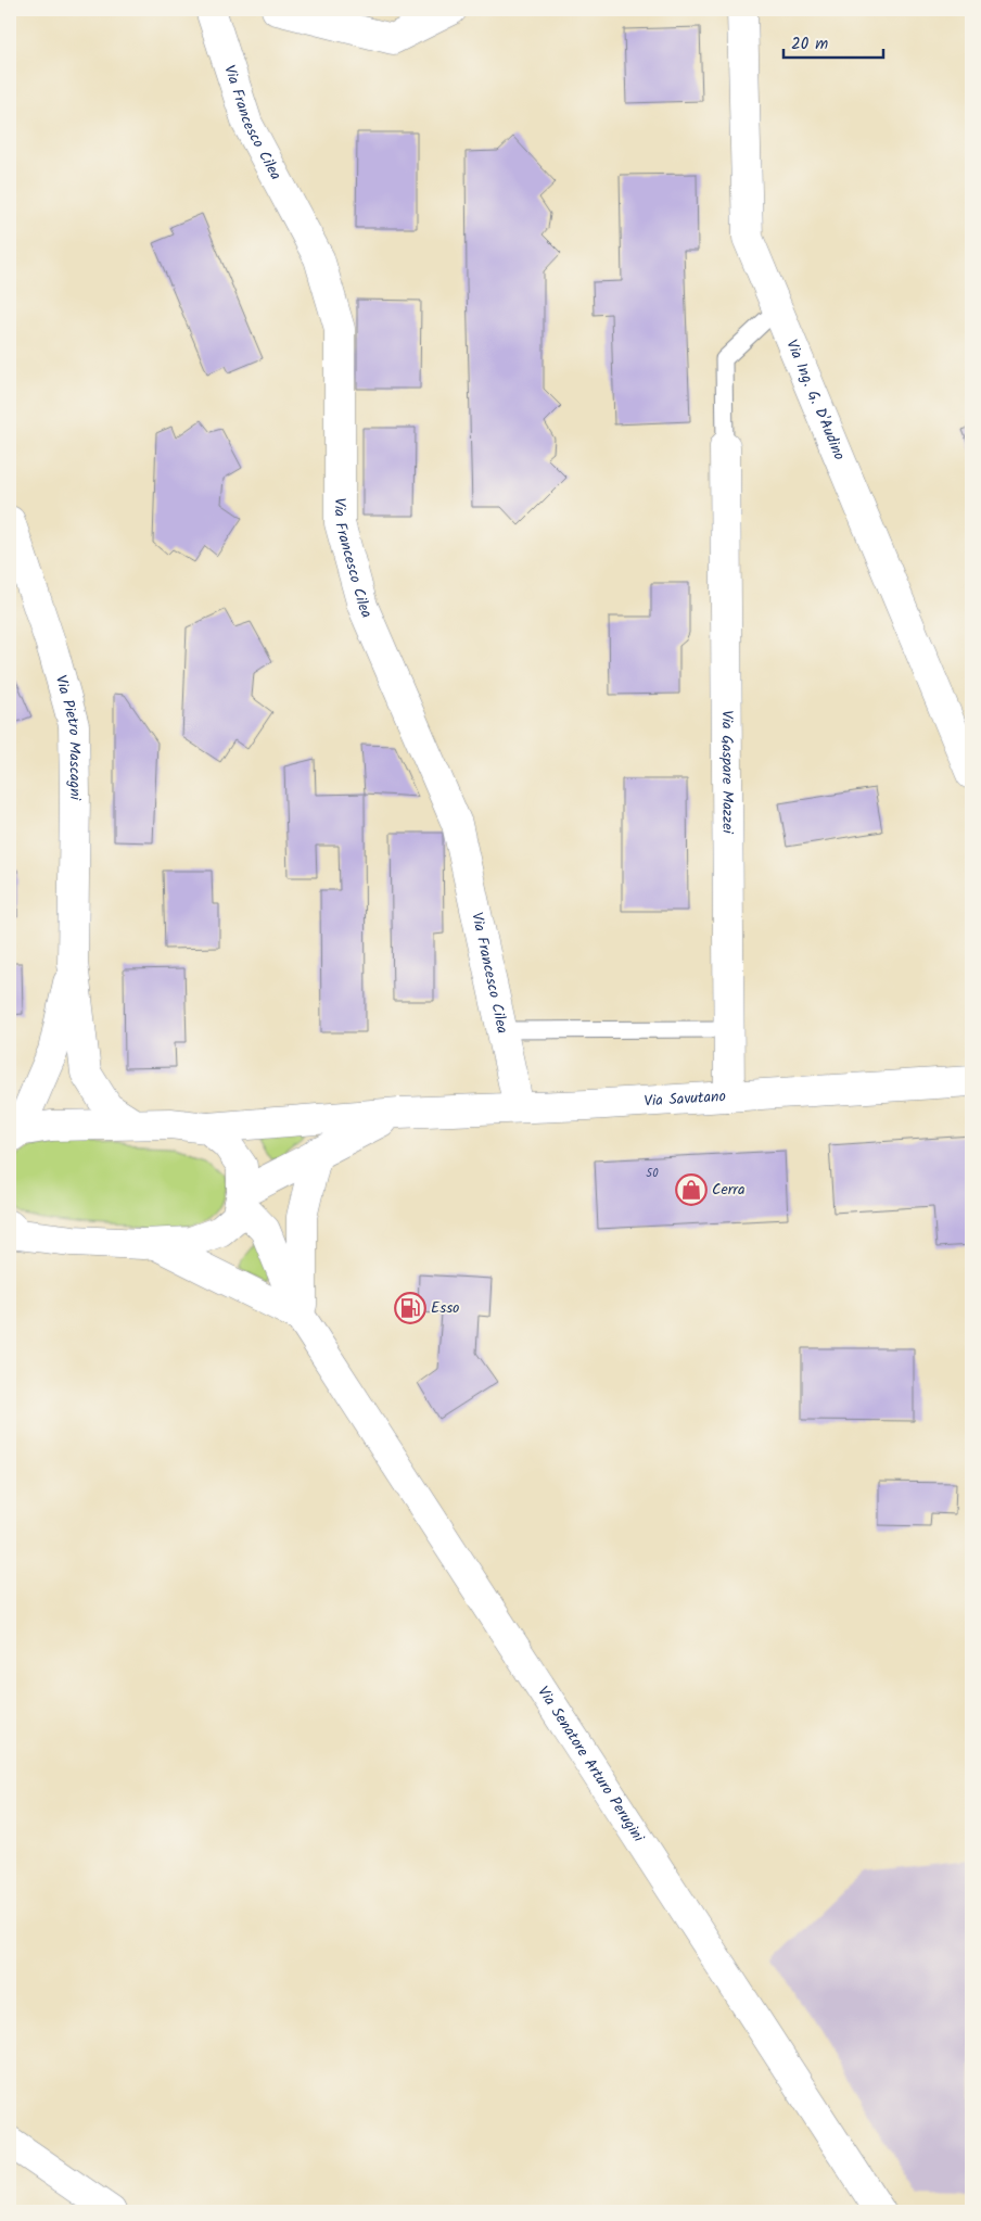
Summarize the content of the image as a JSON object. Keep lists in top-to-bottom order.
{
  "streets": {
    "street": [
      "Via Francesco Cilea",
      "Via Ing. G. D'Audino",
      "Via Pietro Mascagni",
      "Via Gaspare Mazzei",
      "Via Savutano",
      "Via Senatore Arturo Perugini"
    ]
  },
  "crossings": [
    ["Via Francesco Cilea", "Via Savutano"],
    ["Via Gaspare Mazzei", "Via Savutano"]
  ],
  "places": {
    "shop": ["Cerra"],
    "fuel station": ["Esso"]
  },
  "house_numbers": ["50"],
  "scale_bar": "20 m"
}
